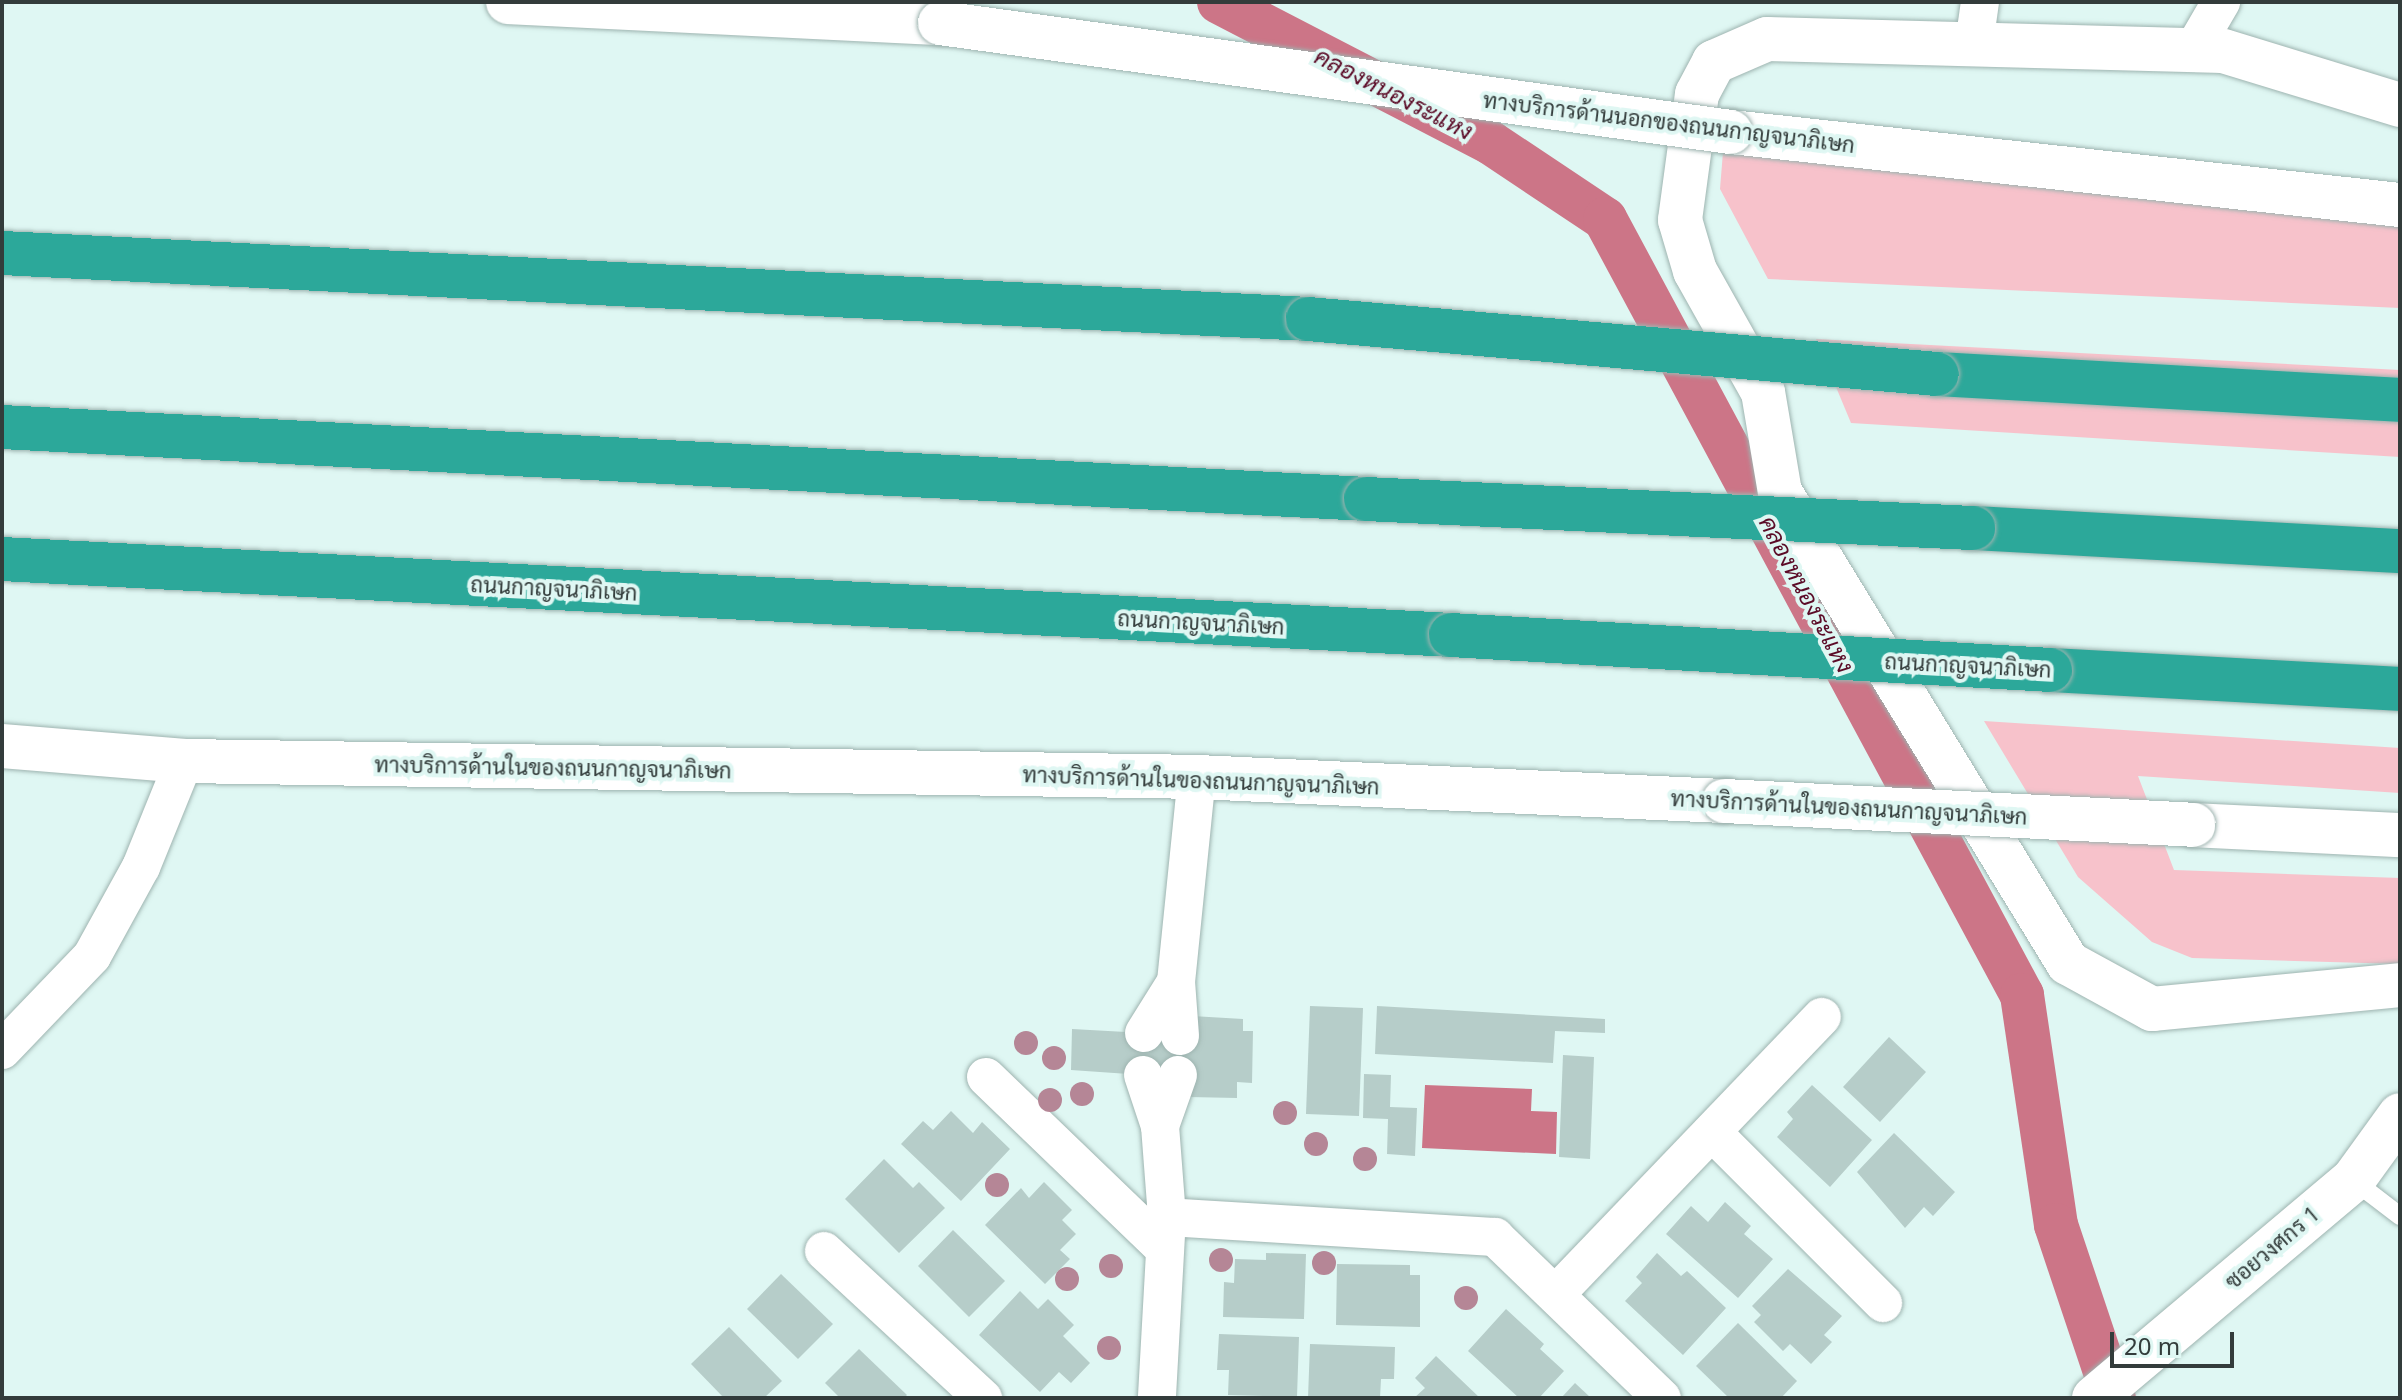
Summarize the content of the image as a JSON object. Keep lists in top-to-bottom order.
{
  "streets": {
    "highway": ["ถนนกาญจนาภิเษก"],
    "main road": ["ทางบริการด้านนอกของถนนกาญจนาภิเษก", "ทางบริการด้านในของถนนกาญจนาภิเษก", "ซอยวงศกร 1"]
  },
  "water": ["คลองหนองระแหง"],
  "scale_bar": "20 m"
}
